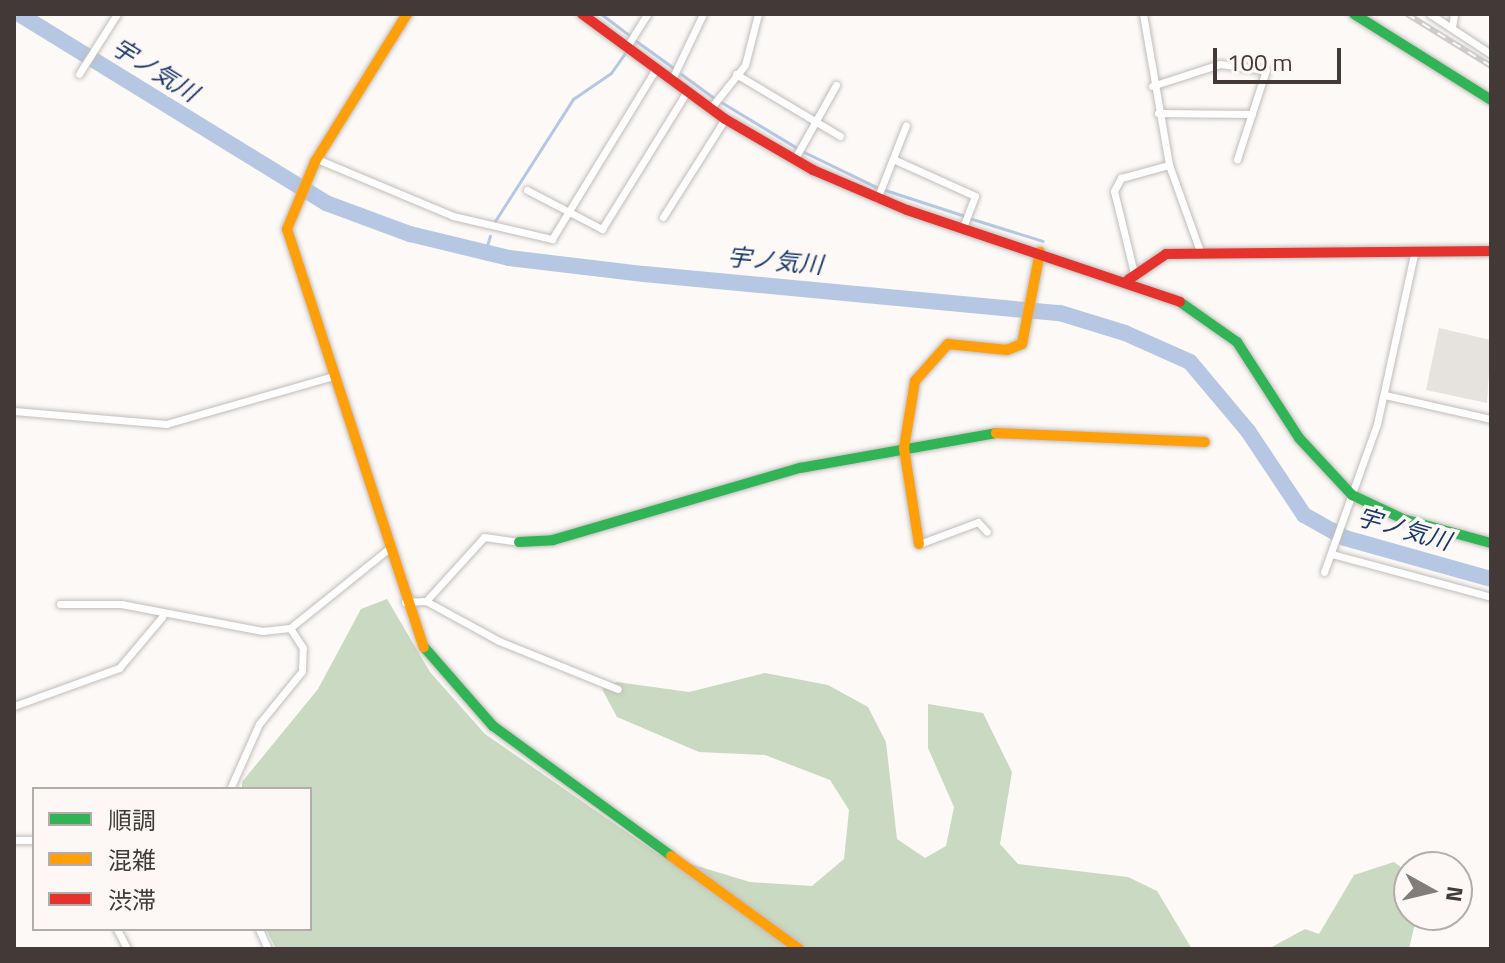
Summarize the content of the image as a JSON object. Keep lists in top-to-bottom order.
{
  "water": ["宇ノ気川"],
  "legend": ["順調", "混雑", "渋滞"],
  "scale_bar": "100 m",
  "north": "right"
}
